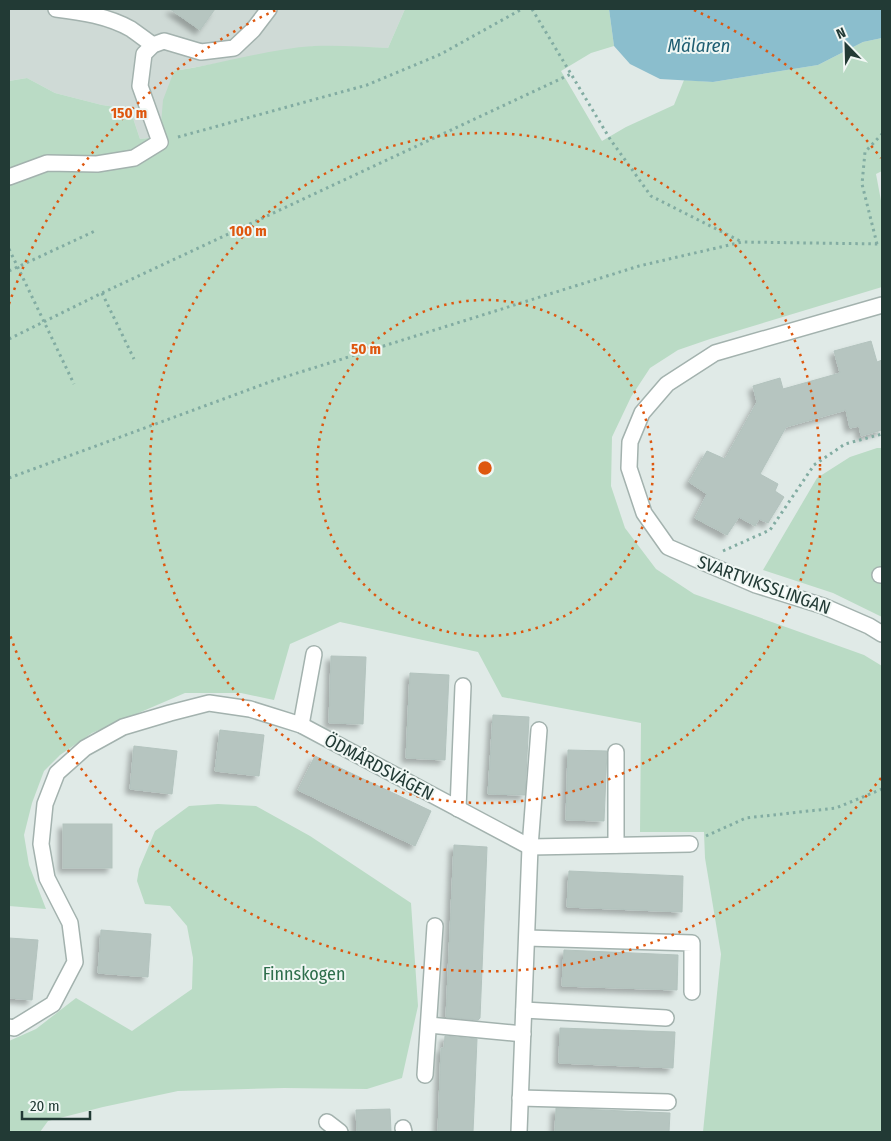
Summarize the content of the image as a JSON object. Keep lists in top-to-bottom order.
{
  "streets": {
    "street": ["SVARTVIKSSLINGAN", "ÖDMÅRDSVÄGEN"]
  },
  "water": ["Mälaren"],
  "parks": ["Finnskogen"],
  "scale_bar": "20 m",
  "north": "top left",
  "rings": ["150 m", "100 m", "50 m"]
}
